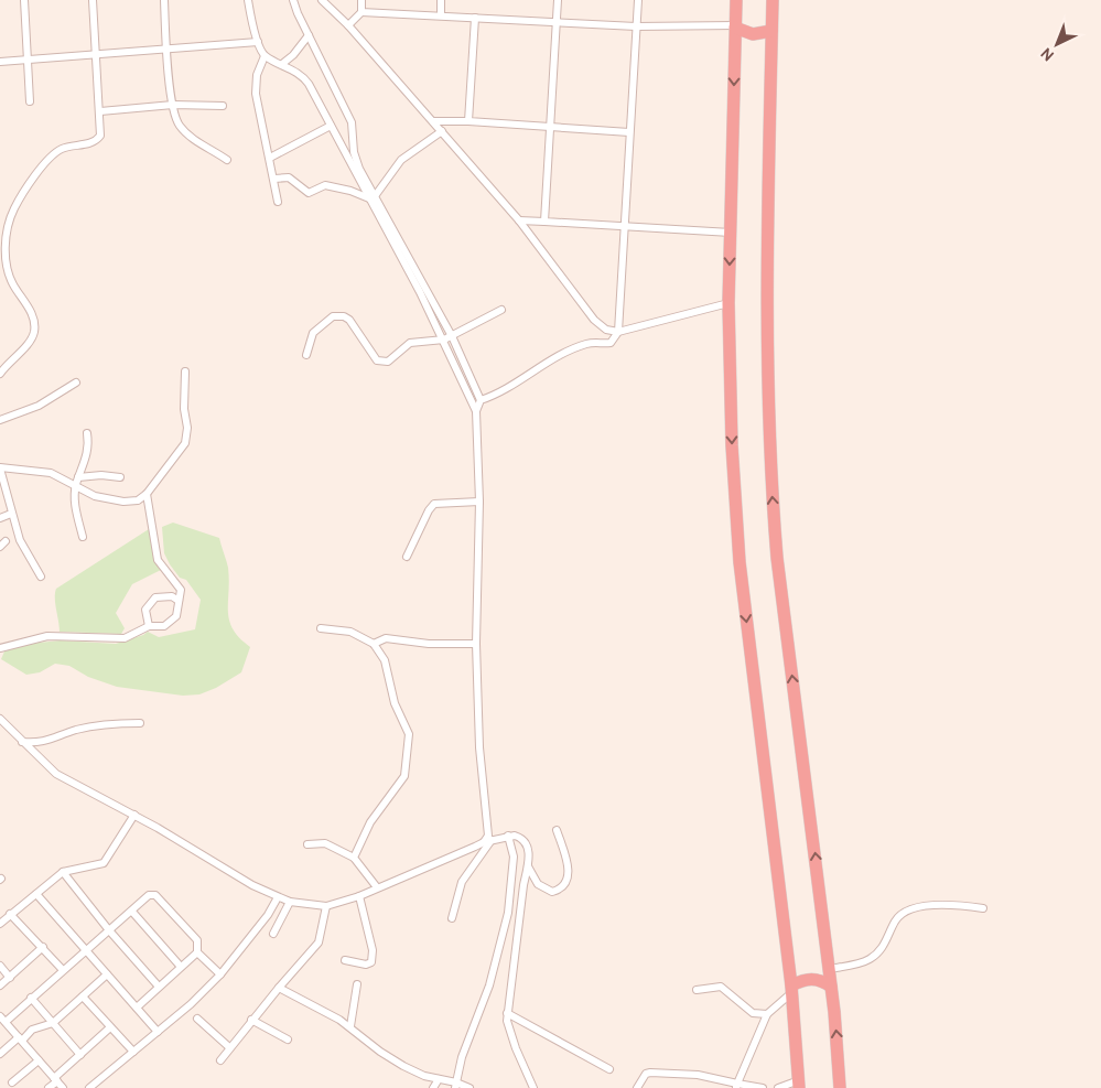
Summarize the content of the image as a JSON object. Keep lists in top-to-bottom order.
{
  "north": "bottom left"
}
